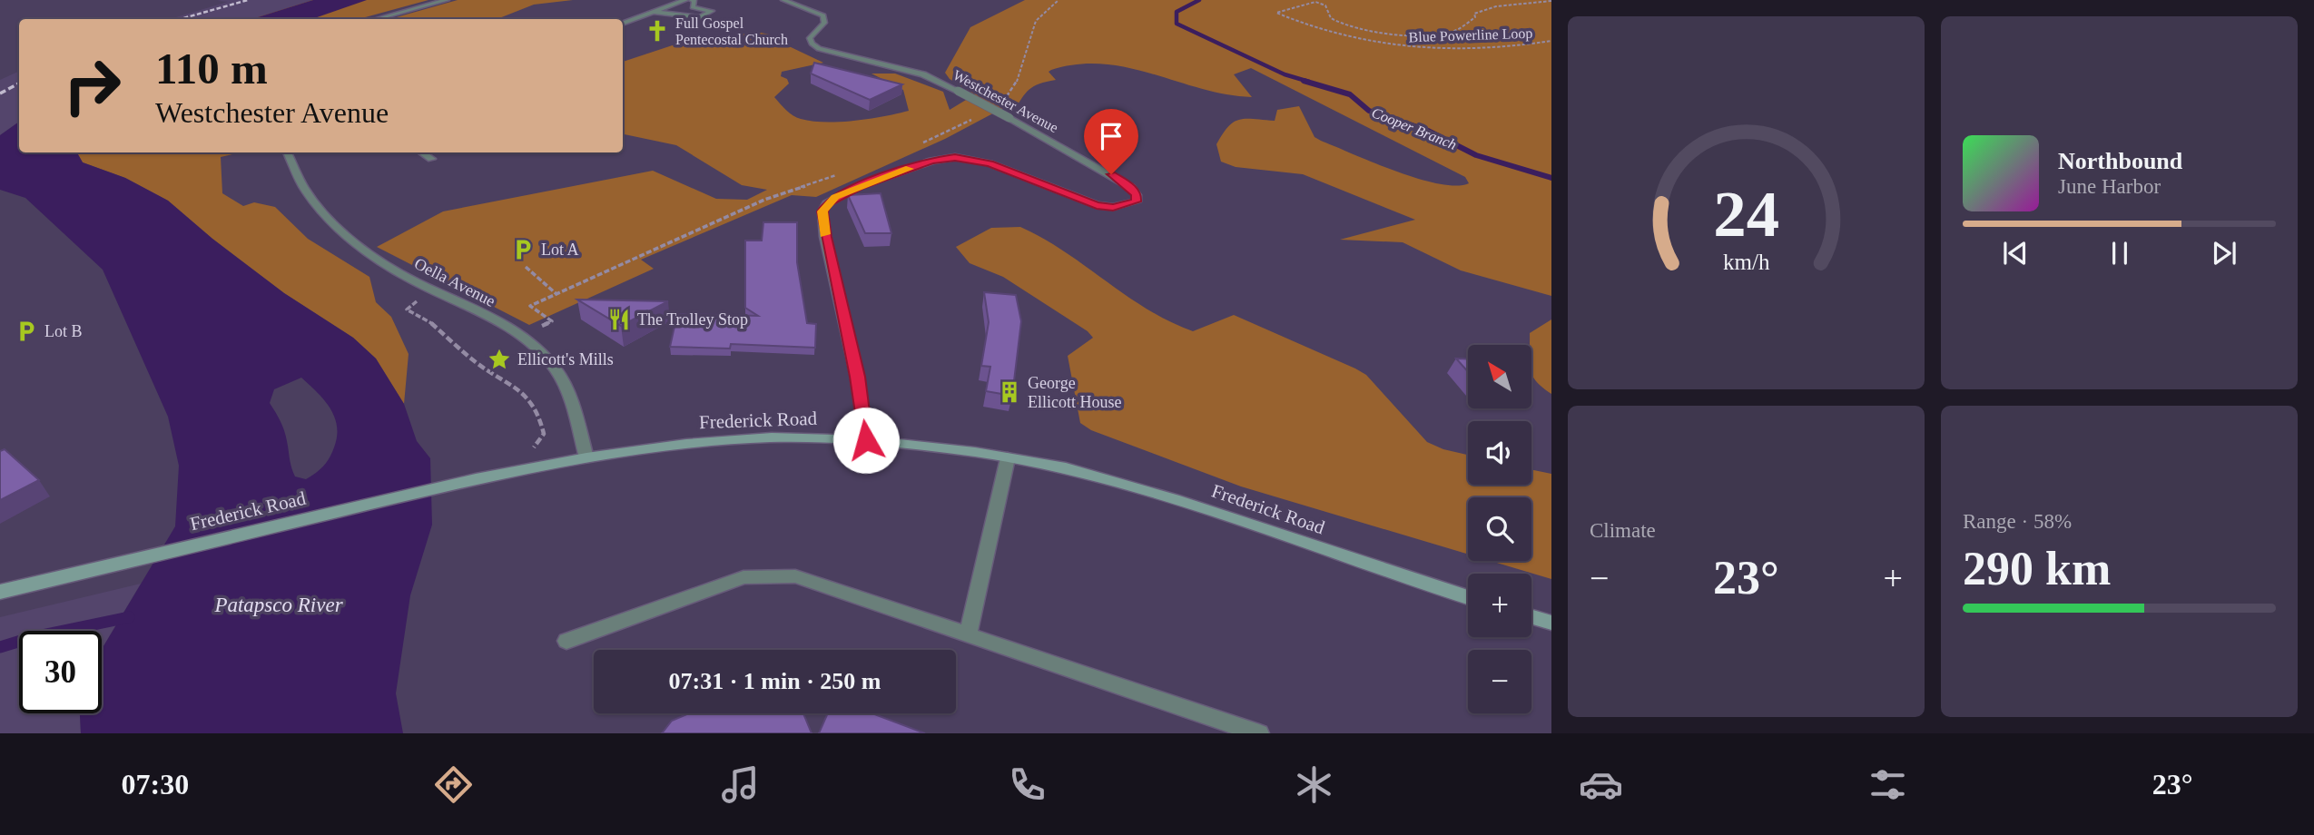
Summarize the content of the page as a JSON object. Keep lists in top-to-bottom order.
{
  "streets": {
    "main road": ["Frederick Road"],
    "street": ["Westchester Avenue", "Oella Avenue"],
    "path": ["Blue Powerline Loop"]
  },
  "crossings": [
    ["Westchester Avenue", "Frederick Road"],
    ["Oella Avenue", "Frederick Road"]
  ],
  "water": ["Cooper Branch", "Patapsco River"],
  "places": {
    "church": ["Full Gospel Pentecostal Church"],
    "parking": ["Lot A", "Lot B"],
    "restaurant": ["The Trolley Stop"],
    "place": ["Ellicott's Mills"],
    "building": ["George Ellicott House"]
  },
  "north": "top left",
  "page": {
    "turn": ["110 m", "Westchester Avenue"],
    "song": ["Northbound", "June Harbor"],
    "map_buttons": ["+", "−"],
    "tile": [
      "Climate",
      ["Range · 58%", "290 km"]
    ],
    "heat": ["−", "23°", "+"],
    "limit": "30",
    "trip": "07:31 · 1 min · 250 m",
    "tabs": ["07:30", "23°"],
    "gauge": ["24", "km/h"]
  }
}
